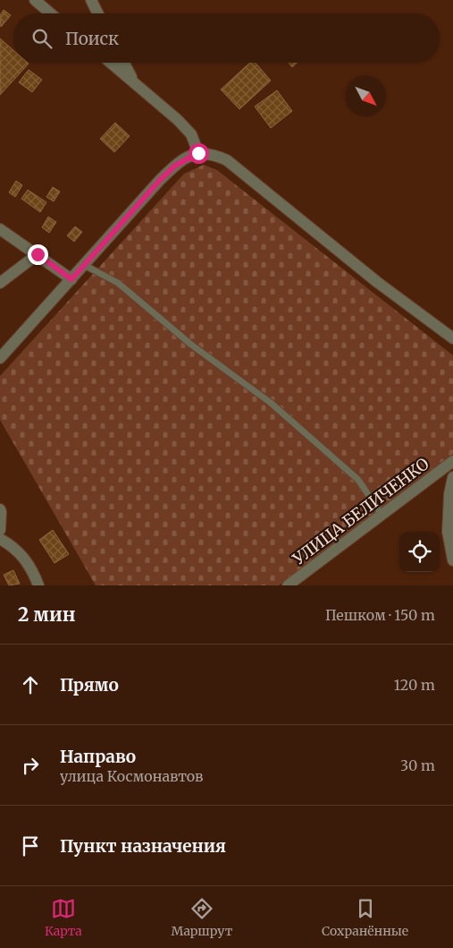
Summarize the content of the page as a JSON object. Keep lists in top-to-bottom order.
{
  "streets": {
    "street": ["УЛИЦА БЕЛИЧЕНКО"]
  },
  "north": "bottom right",
  "page": {
    "search": "Поиск",
    "heading": ["2 мин", "Пешком · 150 m"],
    "list": [
      ["Прямо", "120 m"],
      ["Направо", "улица Космонавтов", "30 m"],
      "Пункт назначения"
    ],
    "nav": ["Карта", "Маршрут", "Сохранённые"]
  }
}
